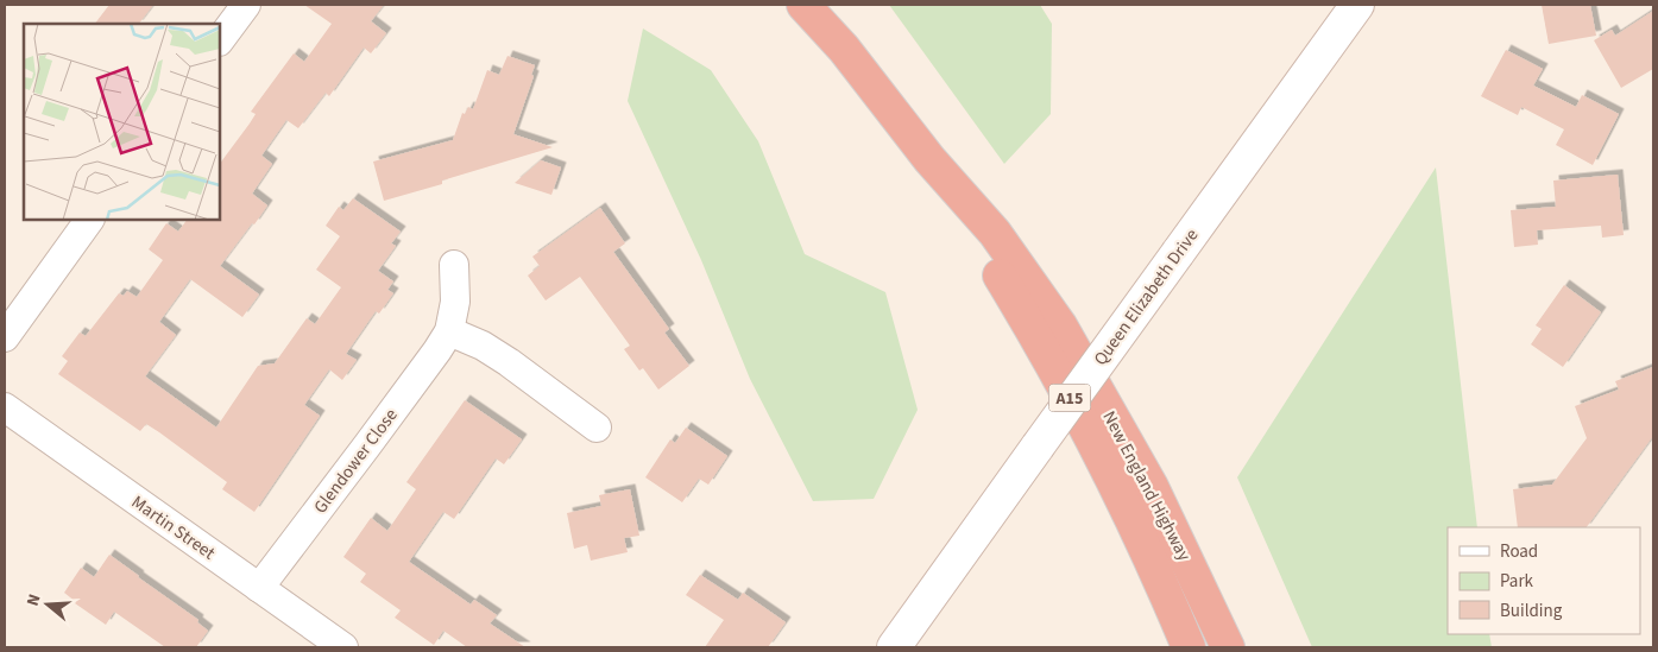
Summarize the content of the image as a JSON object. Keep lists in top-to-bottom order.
{
  "streets": {
    "highway": ["A15", "New England Highway"],
    "street": ["Queen Elizabeth Drive", "Glendower Close", "Martin Street"]
  },
  "crossings": [
    ["Glendower Close", "Martin Street"]
  ],
  "legend": ["Road", "Park", "Building"],
  "north": "left"
}
